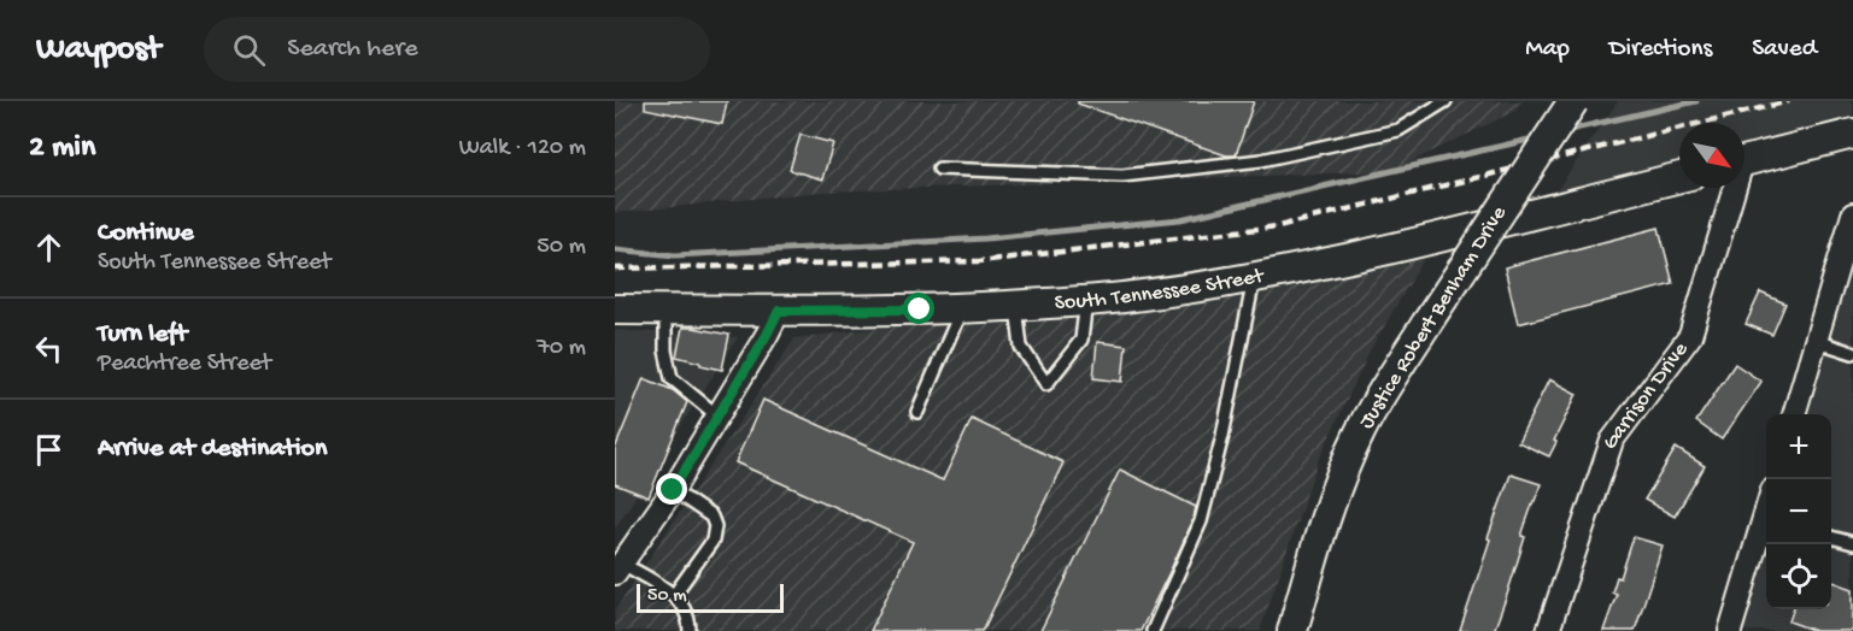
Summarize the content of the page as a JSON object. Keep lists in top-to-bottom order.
{
  "streets": {
    "main road": ["South Tennessee Street", "Justice Robert Benham Drive"],
    "street": ["Garrison Drive"]
  },
  "scale_bar": "50 m",
  "north": "bottom right",
  "page": {
    "header": "Waypost",
    "search": "Search here",
    "nav": ["Map", "Directions", "Saved"],
    "heading": ["2 min", "Walk · 120 m"],
    "list": [
      ["Continue", "South Tennessee Street", "50 m"],
      ["Turn left", "Peachtree Street", "70 m"],
      "Arrive at destination"
    ],
    "map_buttons": ["+", "−"],
    "scale": "50 m"
  }
}
